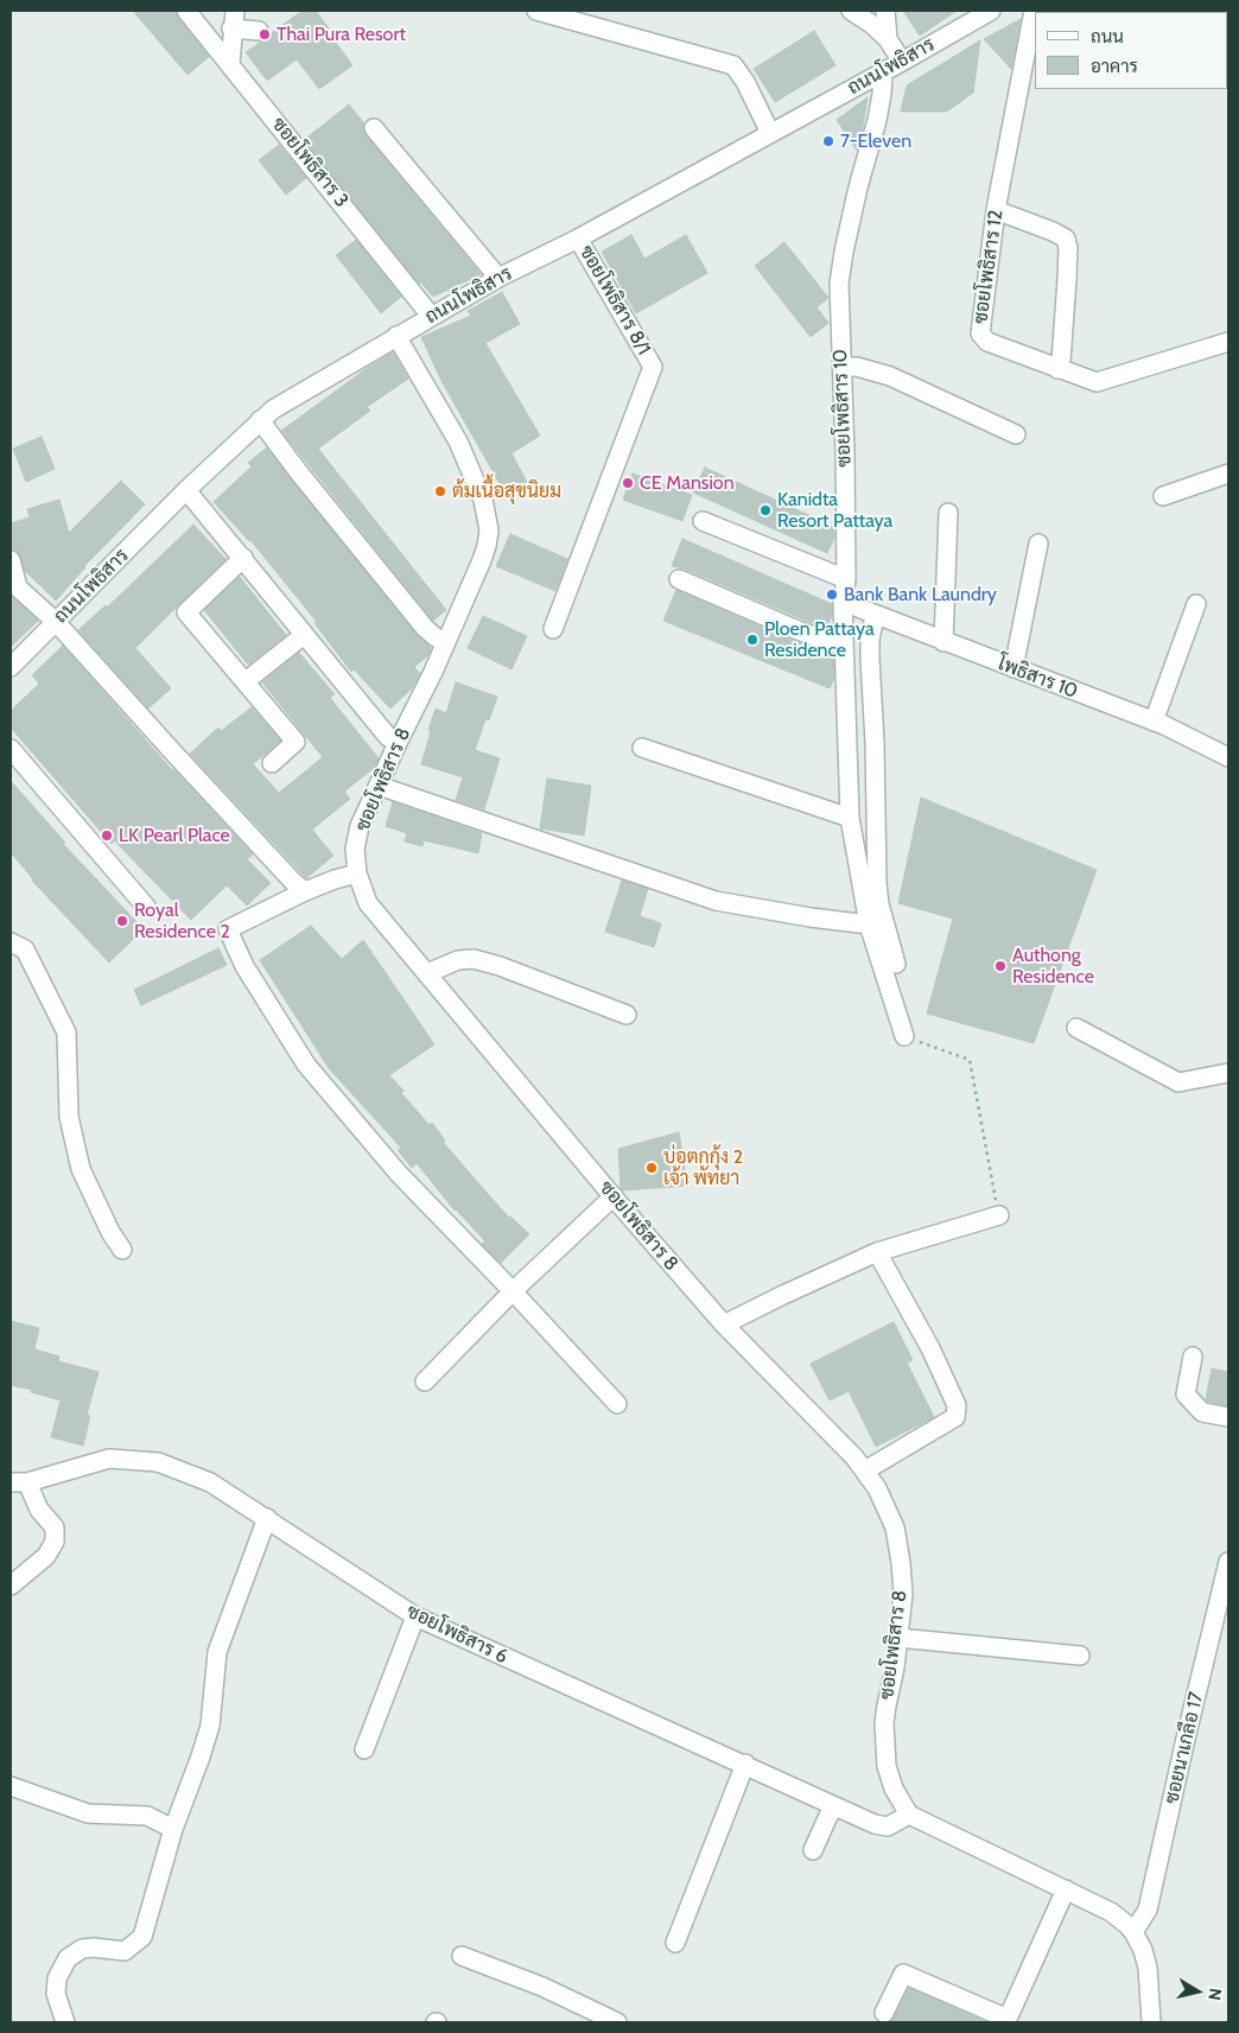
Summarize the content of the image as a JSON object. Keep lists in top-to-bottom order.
{
  "streets": {
    "street": [
      "ถนนโพธิสาร",
      "ซอยโพธิสาร 3",
      "ซอยโพธิสาร 12",
      "ซอยโพธิสาร 8/1",
      "ซอยโพธิสาร 10",
      "โพธิสาร 10",
      "ซอยโพธิสาร 8",
      "ซอยโพธิสาร 6",
      "ซอยนาเกลือ 17"
    ]
  },
  "crossings": [
    ["ถนนโพธิสาร", "ซอยโพธิสาร 3"],
    ["ถนนโพธิสาร", "ซอยโพธิสาร 8/1"],
    ["ถนนโพธิสาร", "ซอยโพธิสาร 10"],
    ["ถนนโพธิสาร", "ซอยโพธิสาร 8"],
    ["ซอยโพธิสาร 10", "โพธิสาร 10"],
    ["ซอยโพธิสาร 8", "ซอยโพธิสาร 6"]
  ],
  "places": [
    "Thai Pura Resort",
    "7-Eleven",
    "CE Mansion",
    "ต้มเนื้อสุขนิยม",
    "Kanidta Resort Pattaya",
    "Bank Bank Laundry",
    "Ploen Pattaya Residence",
    "LK Pearl Place",
    "Royal Residence 2",
    "Authong Residence",
    "บ่อตกกุ้ง 2 เจ้า พัทยา"
  ],
  "legend": ["ถนน", "อาคาร"],
  "north": "right"
}
